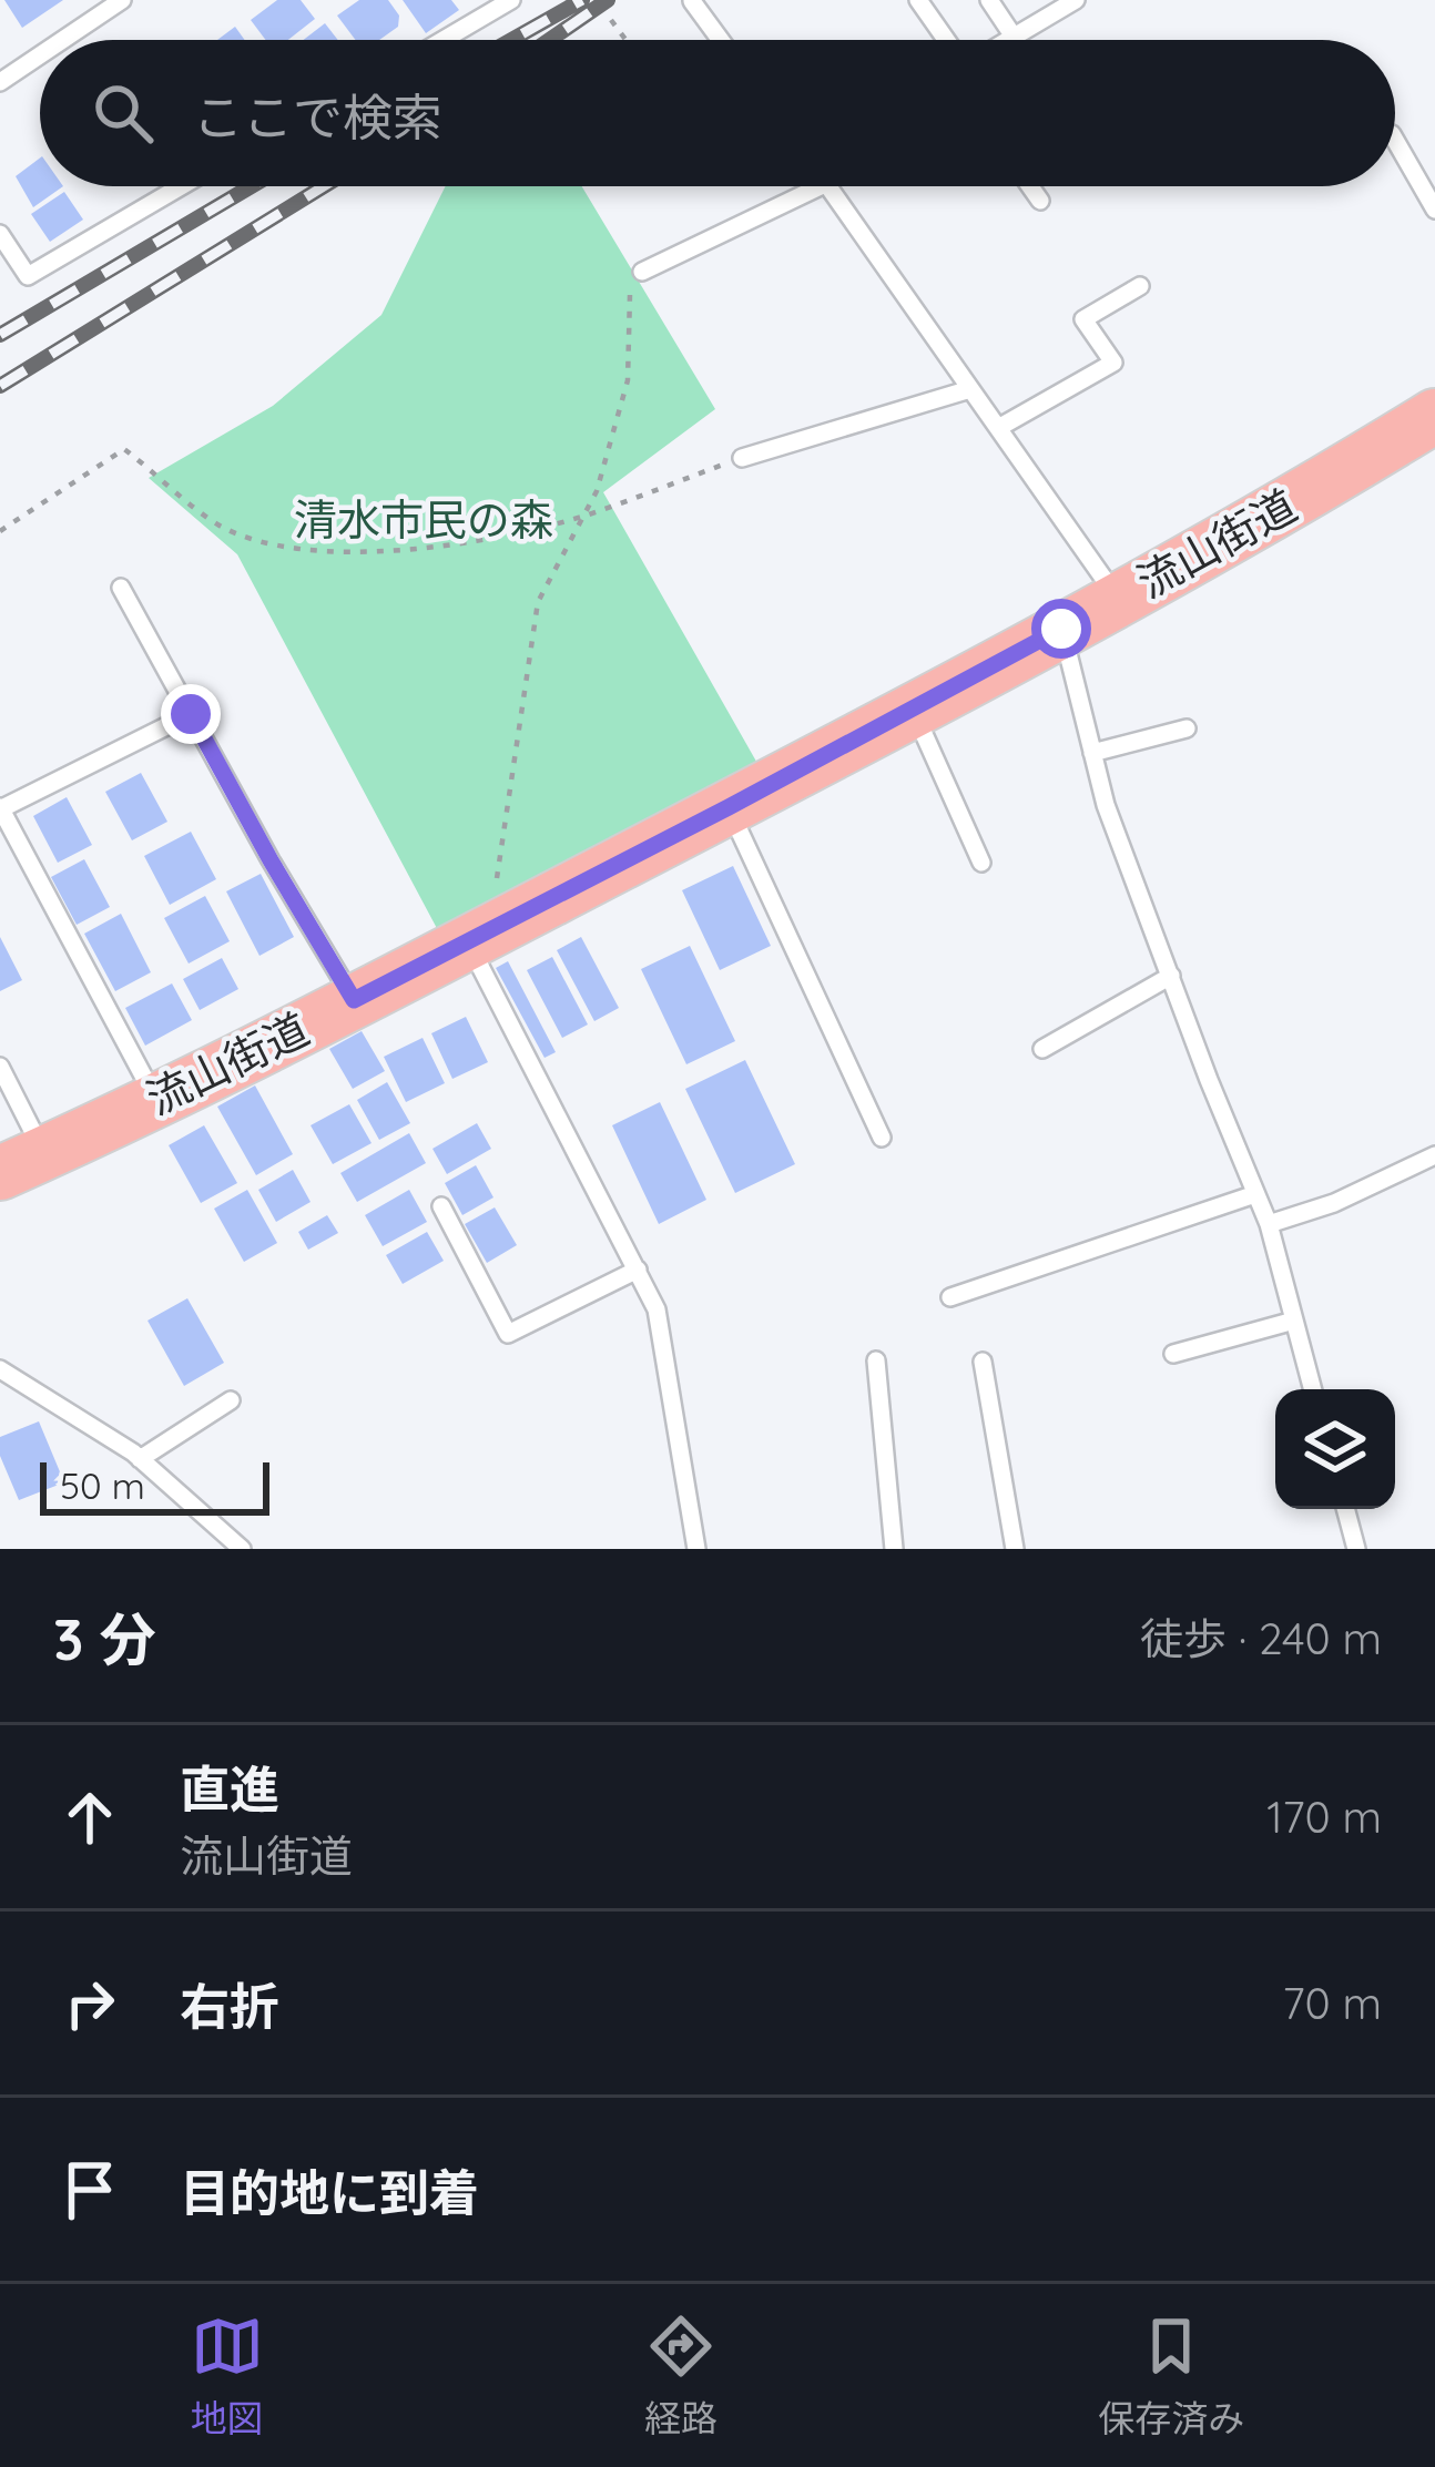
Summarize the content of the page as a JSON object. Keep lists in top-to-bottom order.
{
  "streets": {
    "main road": ["流山街道"]
  },
  "parks": ["清水市民の森"],
  "scale_bar": "50 m",
  "page": {
    "search": "ここで検索",
    "scale": "50 m",
    "heading": ["3 分", "徒歩 · 240 m"],
    "list": [
      ["直進", "流山街道", "170 m"],
      ["右折", "70 m"],
      "目的地に到着"
    ],
    "nav": ["地図", "経路", "保存済み"]
  }
}
